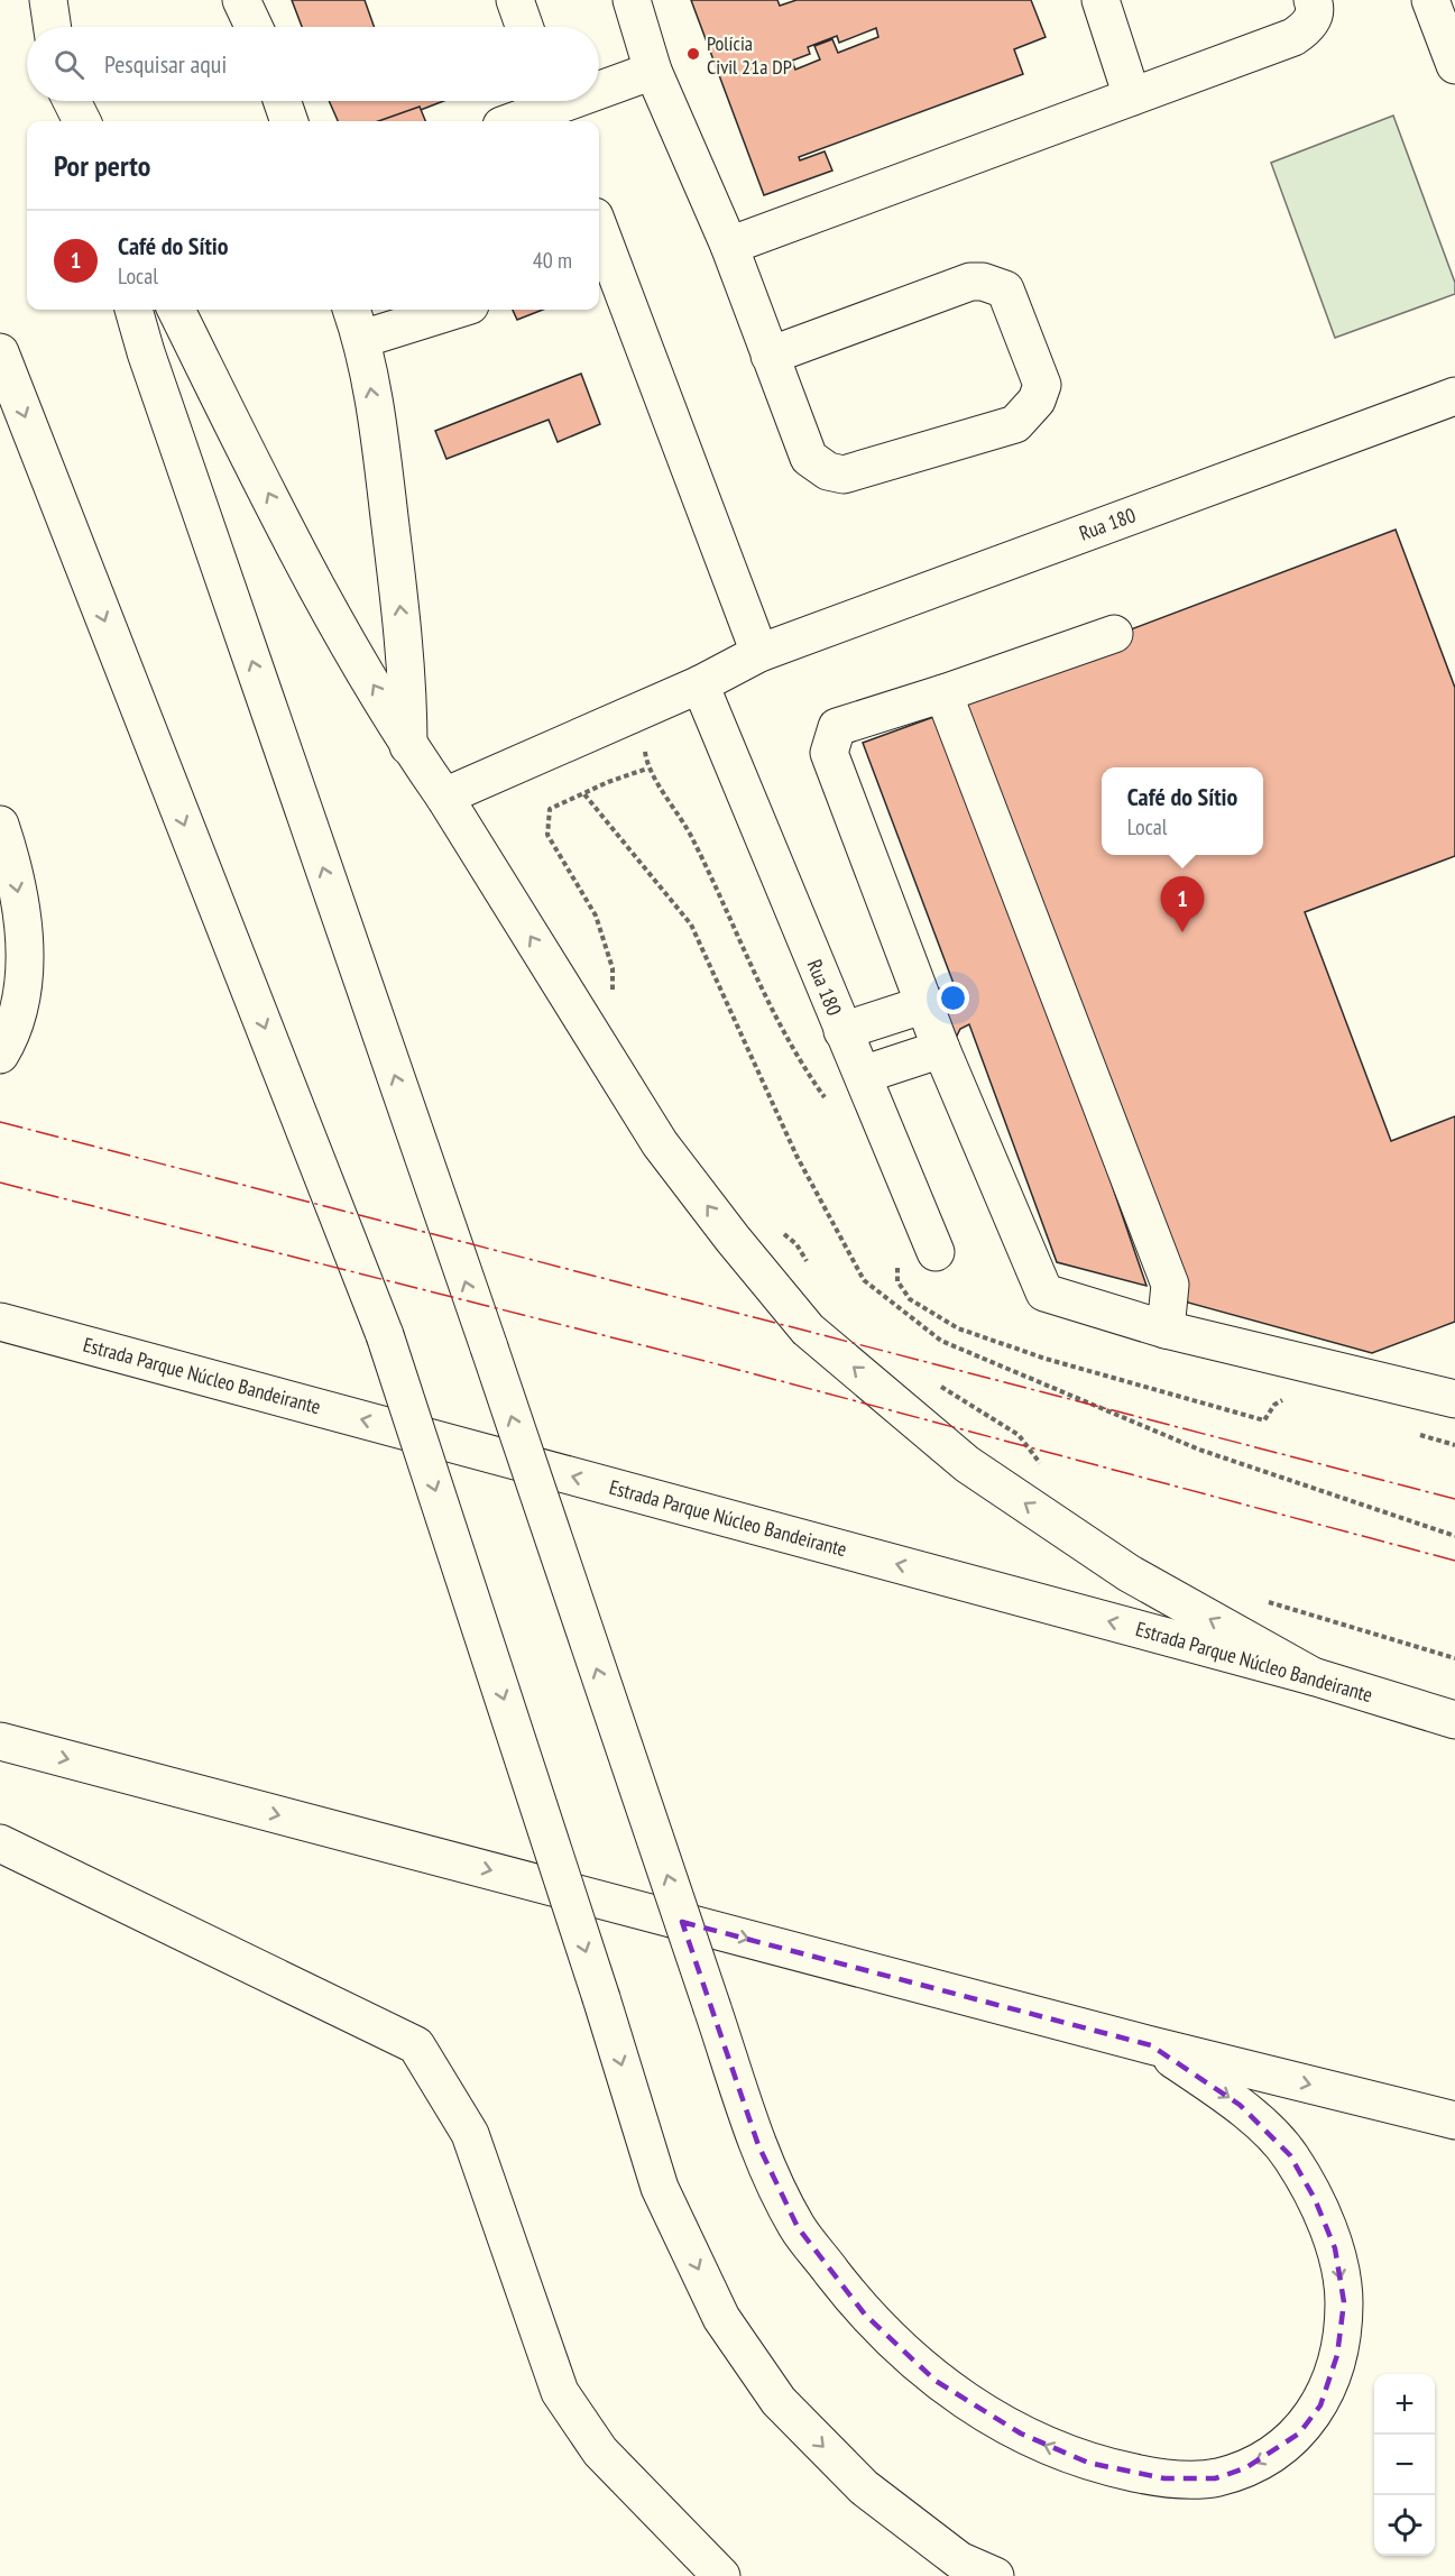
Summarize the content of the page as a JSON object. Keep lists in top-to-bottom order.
{
  "streets": {
    "main road": ["Rua 180", "Estrada Parque Núcleo Bandeirante"]
  },
  "one_way": ["Estrada Parque Núcleo Bandeirante"],
  "places": ["Polícia Civil 21a DP"],
  "page": {
    "search": "Pesquisar aqui",
    "heading": "Por perto",
    "list": [
      {
        "mark": "1",
        "name": "Café do Sítio",
        "note": "Local",
        "value": "40 m"
      }
    ],
    "popup": ["Café do Sítio", "Local"],
    "pins": "1",
    "map_buttons": ["+", "−"]
  }
}
